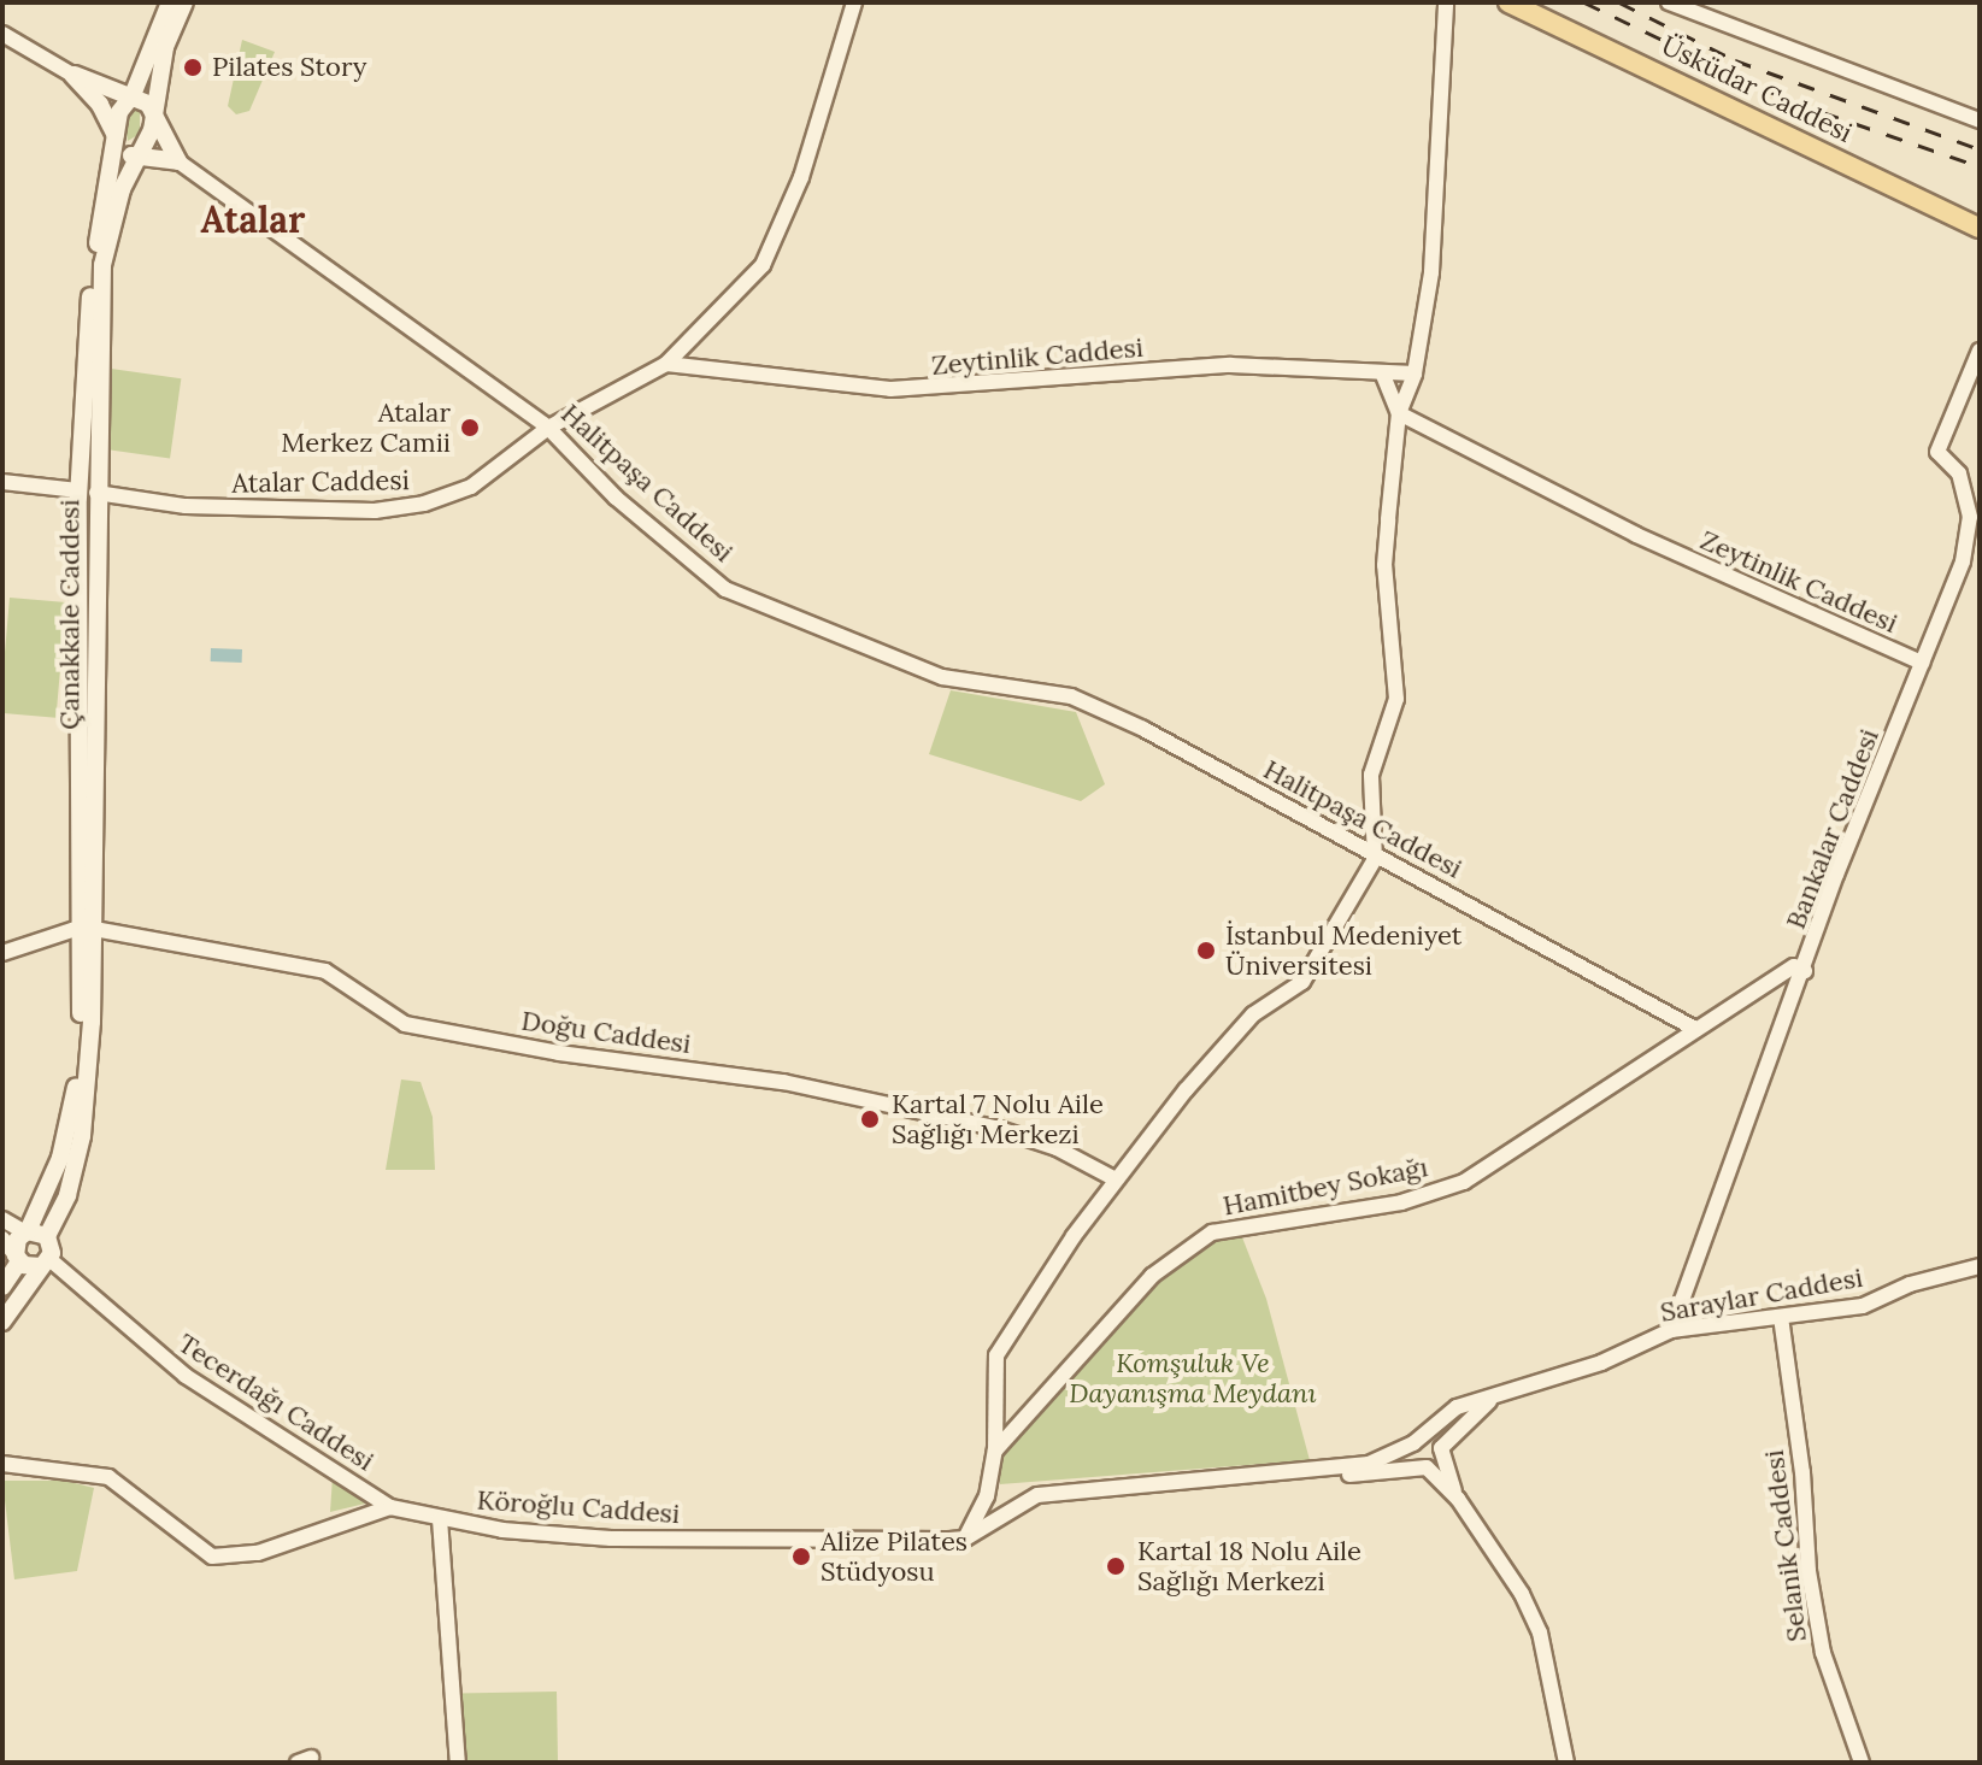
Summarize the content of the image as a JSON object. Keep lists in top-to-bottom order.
{
  "streets": {
    "main road": ["Üsküdar Caddesi", "Çanakkale Caddesi"],
    "street": [
      "Zeytinlik Caddesi",
      "Atalar Caddesi",
      "Halitpaşa Caddesi",
      "Bankalar Caddesi",
      "Doğu Caddesi",
      "Hamitbey Sokağı",
      "Saraylar Caddesi",
      "Tecerdağı Caddesi",
      "Köroğlu Caddesi",
      "Selanik Caddesi"
    ]
  },
  "crossings": [
    ["Zeytinlik Caddesi", "Atalar Caddesi"],
    ["Zeytinlik Caddesi", "Bankalar Caddesi"],
    ["Atalar Caddesi", "Halitpaşa Caddesi"],
    ["Atalar Caddesi", "Çanakkale Caddesi"],
    ["Halitpaşa Caddesi", "Hamitbey Sokağı"],
    ["Çanakkale Caddesi", "Doğu Caddesi"],
    ["Bankalar Caddesi", "Hamitbey Sokağı"],
    ["Bankalar Caddesi", "Saraylar Caddesi"],
    ["Saraylar Caddesi", "Köroğlu Caddesi"],
    ["Saraylar Caddesi", "Selanik Caddesi"],
    ["Tecerdağı Caddesi", "Köroğlu Caddesi"]
  ],
  "districts": ["Atalar"],
  "parks": ["Komşuluk Ve Dayanışma Meydanı"],
  "places": [
    "Pilates Story",
    "Atalar Merkez Camii",
    "İstanbul Medeniyet Üniversitesi",
    "Kartal 7 Nolu Aile Sağlığı Merkezi",
    "Alize Pilates Stüdyosu",
    "Kartal 18 Nolu Aile Sağlığı Merkezi"
  ]
}
